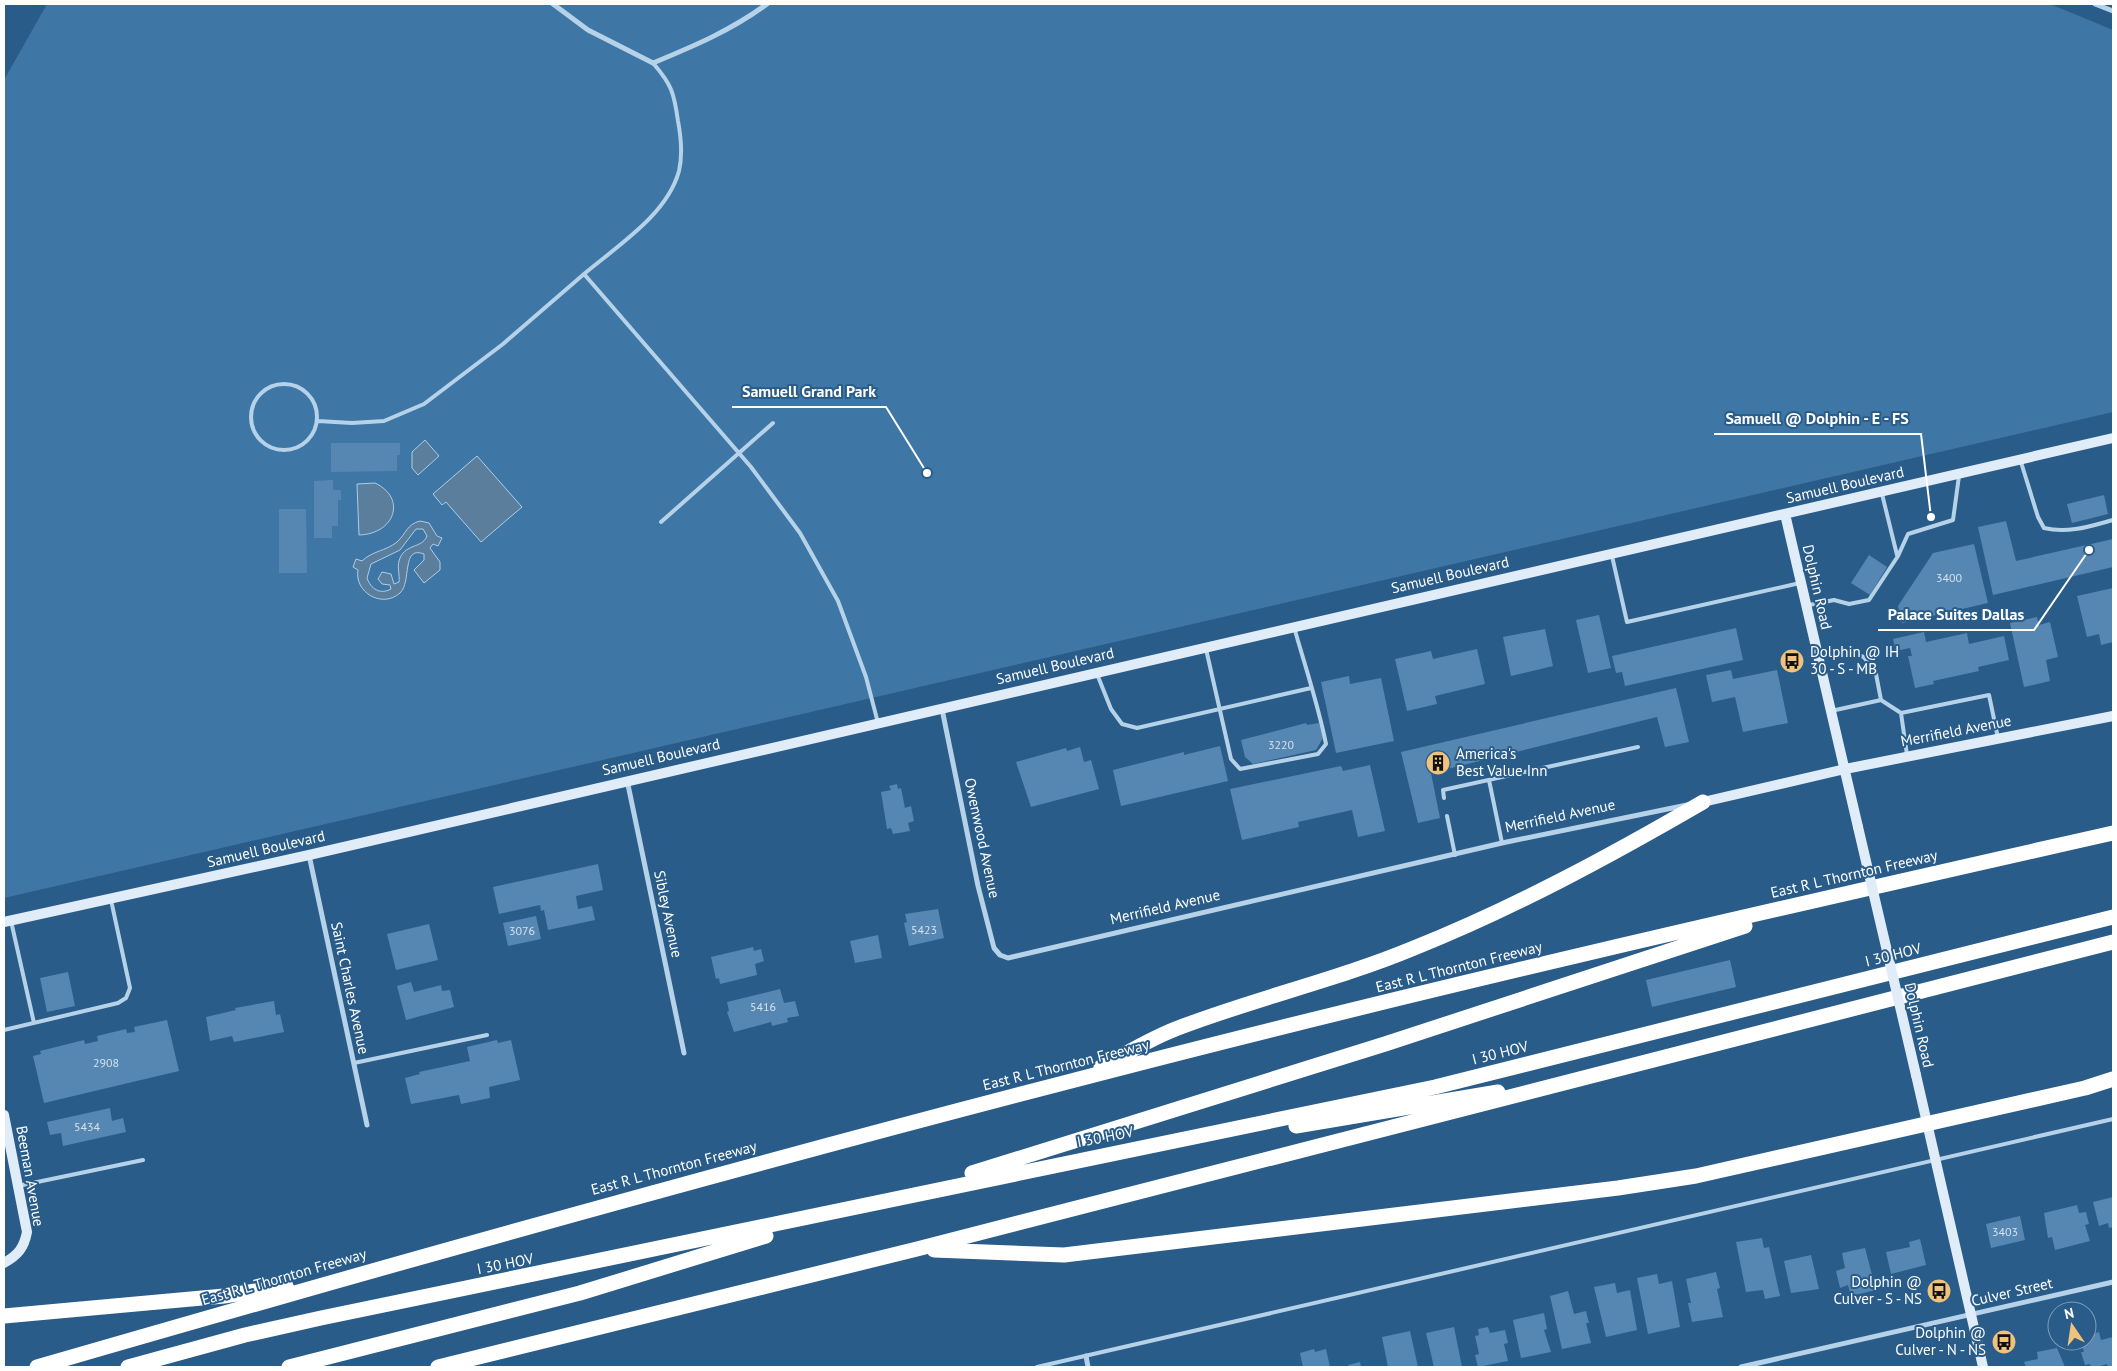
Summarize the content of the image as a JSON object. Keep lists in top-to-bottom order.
{
  "streets": {
    "highway": ["East R L Thornton Freeway", "I 30 HOV"],
    "main road": [
      "Samuell Boulevard",
      "Dolphin Road",
      "Merrifield Avenue",
      "Beeman Avenue"
    ],
    "street": [
      "Owenwood Avenue",
      "Sibley Avenue",
      "Saint Charles Avenue",
      "Culver Street"
    ]
  },
  "crossings": [
    ["Samuell Boulevard", "Dolphin Road"],
    ["Samuell Boulevard", "Owenwood Avenue"],
    ["Samuell Boulevard", "Sibley Avenue"],
    ["Samuell Boulevard", "Saint Charles Avenue"],
    ["Dolphin Road", "Merrifield Avenue"],
    ["Dolphin Road", "Culver Street"],
    ["Merrifield Avenue", "Owenwood Avenue"]
  ],
  "places": {
    "other": ["Samuell Grand Park", "Samuell @ Dolphin - E - FS", "Palace Suites Dallas"],
    "bus stop": ["Dolphin @ IH 30 - S - MB", "Dolphin @ Culver - S - NS", "Dolphin @ Culver - N - NS"],
    "building": ["America's Best Value Inn"]
  },
  "house_numbers": [
    "3400",
    "3220",
    "5423",
    "3076",
    "5416",
    "2908",
    "5434",
    "3403"
  ],
  "north": "top"
}
